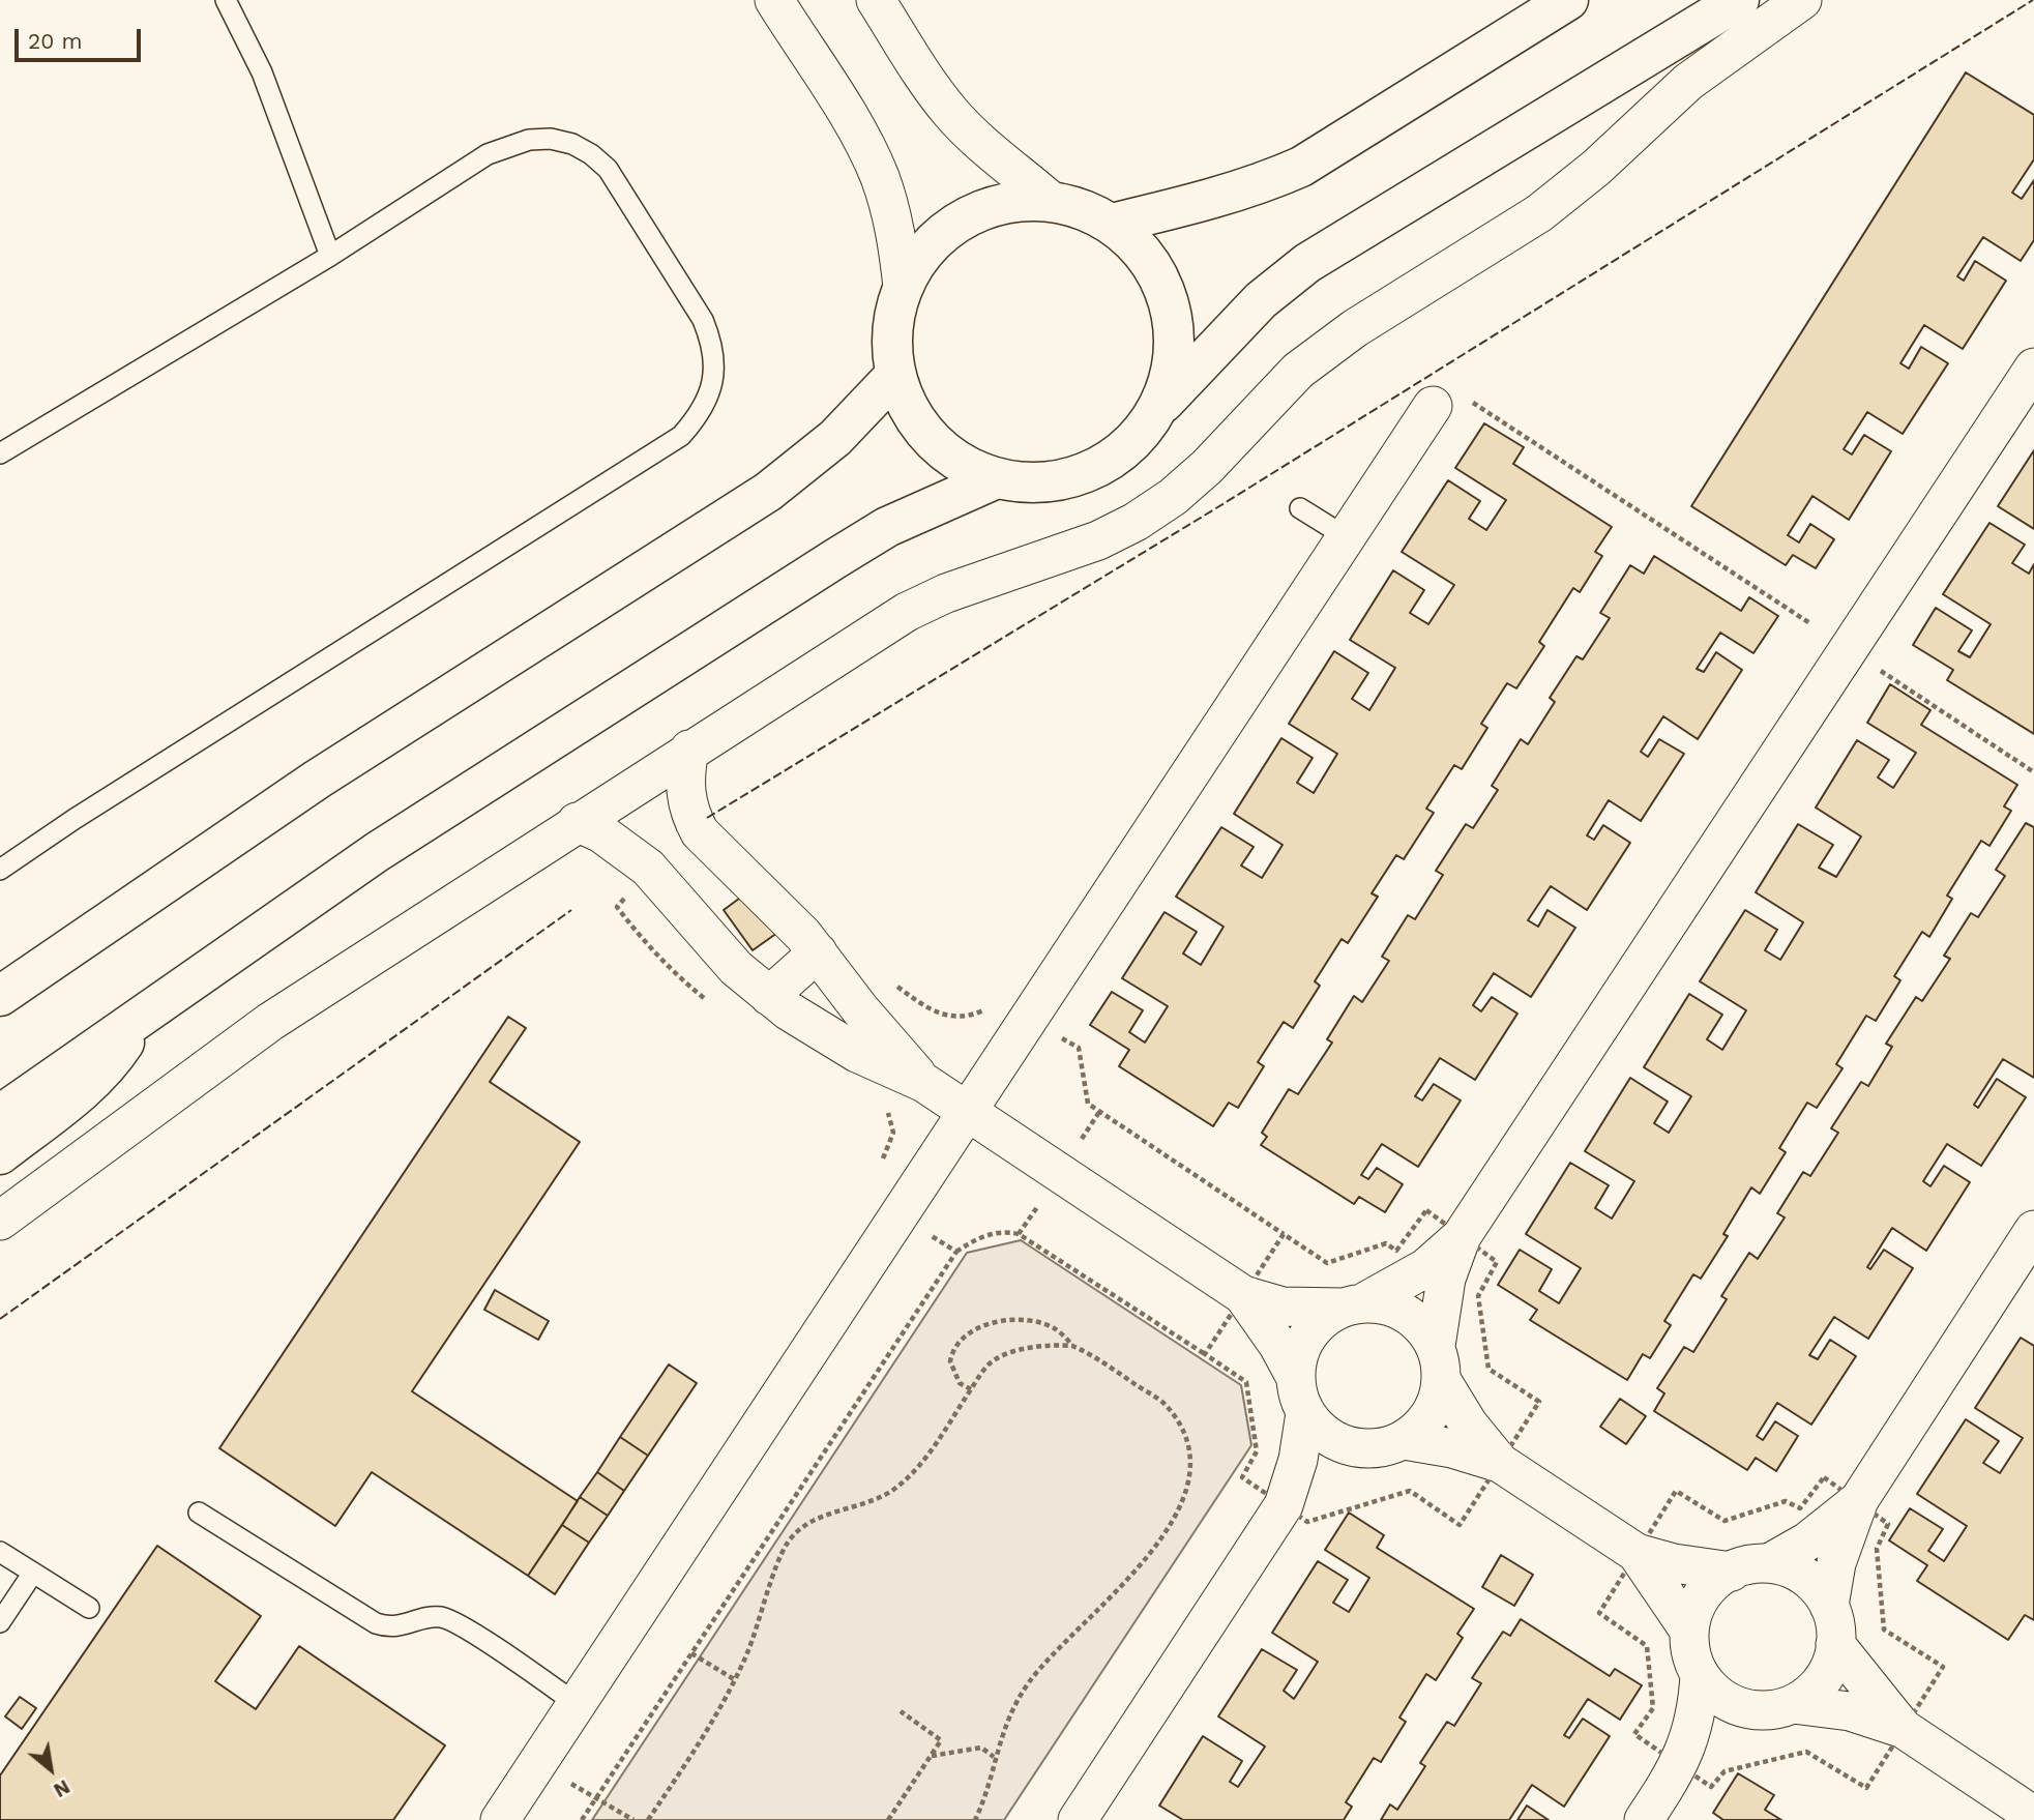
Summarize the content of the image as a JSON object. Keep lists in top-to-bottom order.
{
  "scale_bar": "20 m",
  "north": "bottom right"
}
